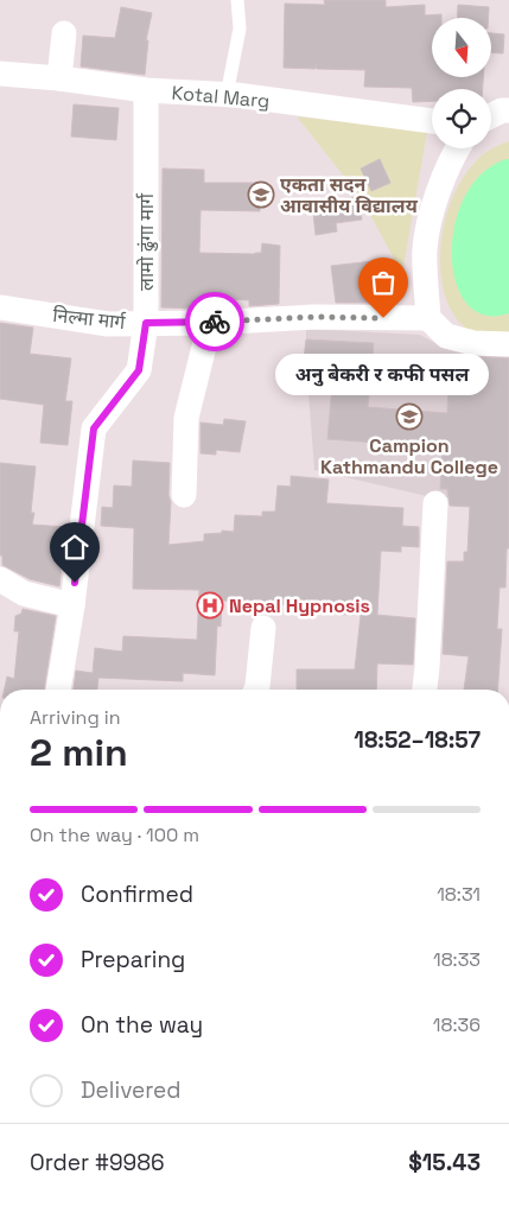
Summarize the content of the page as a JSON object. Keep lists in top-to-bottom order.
{
  "streets": {
    "street": ["Kotal Marg", "लामो ढुंगा मार्ग", "निल्मा मार्ग"]
  },
  "crossings": [
    ["Kotal Marg", "लामो ढुंगा मार्ग"],
    ["लामो ढुंगा मार्ग", "निल्मा मार्ग"]
  ],
  "places": {
    "school or university": ["एकता सदन आवासीय विद्यालय", "Campion Kathmandu College"],
    "other": ["अनु बेकरी र कफी पसल"],
    "hospital": ["Nepal Hypnosis"]
  },
  "north": "bottom",
  "page": {
    "bubble": "अनु बेकरी र कफी पसल",
    "heading": ["2 min", "Arriving in", "18:52–18:57"],
    "panel": ["Order #9986", "$15.43"],
    "bar": "On the way · 100 m",
    "list": [
      ["Confirmed", "18:31"],
      ["Preparing", "18:33"],
      ["On the way", "18:36"],
      "Delivered"
    ]
  }
}
